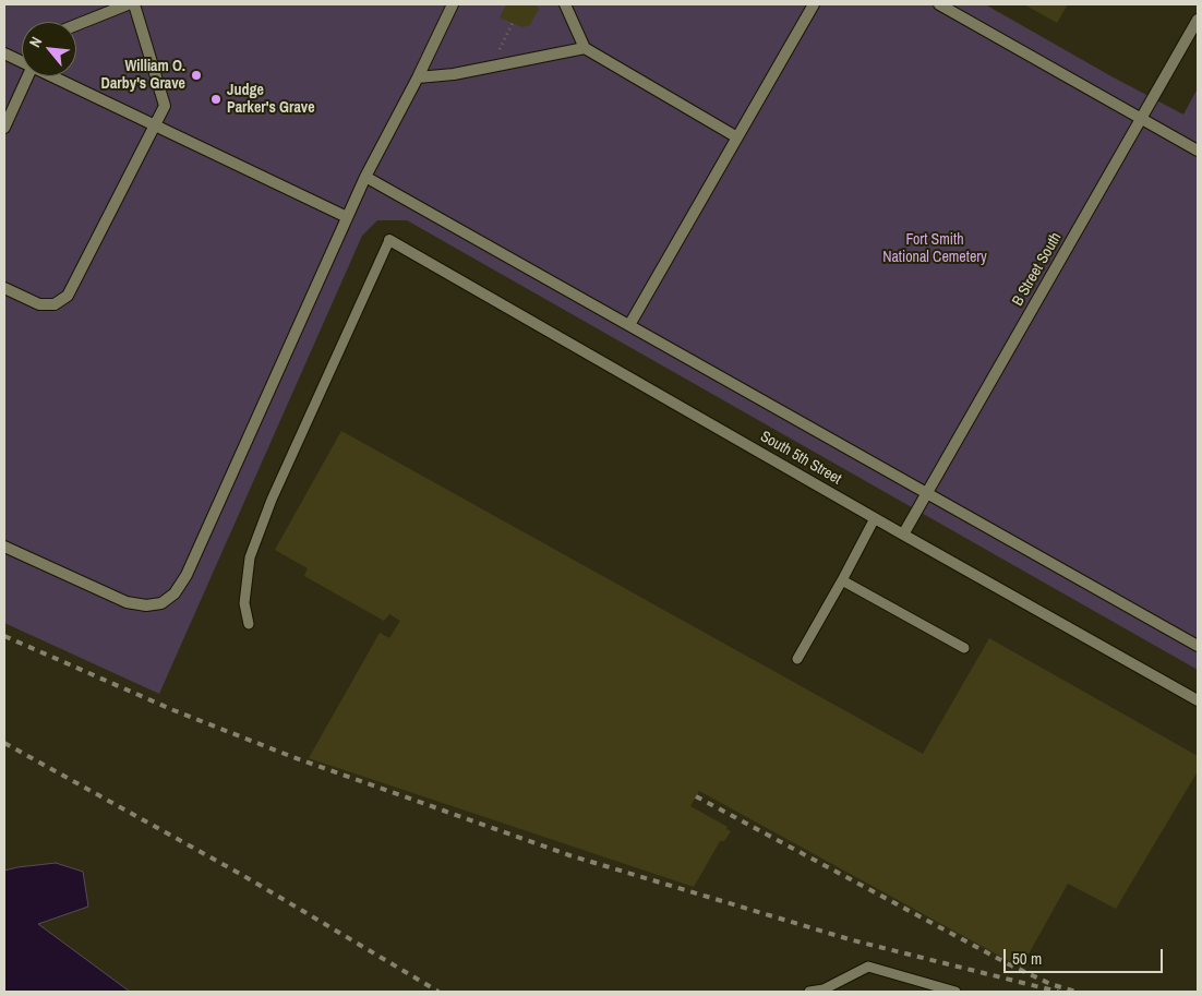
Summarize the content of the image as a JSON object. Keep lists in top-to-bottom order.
{
  "streets": {
    "street": ["B Street South", "South 5th Street"]
  },
  "crossings": [
    ["B Street South", "South 5th Street"]
  ],
  "parks": ["Fort Smith National Cemetery"],
  "places": ["William O. Darby's Grave", "Judge Parker's Grave"],
  "scale_bar": "50 m",
  "north": "top left"
}
